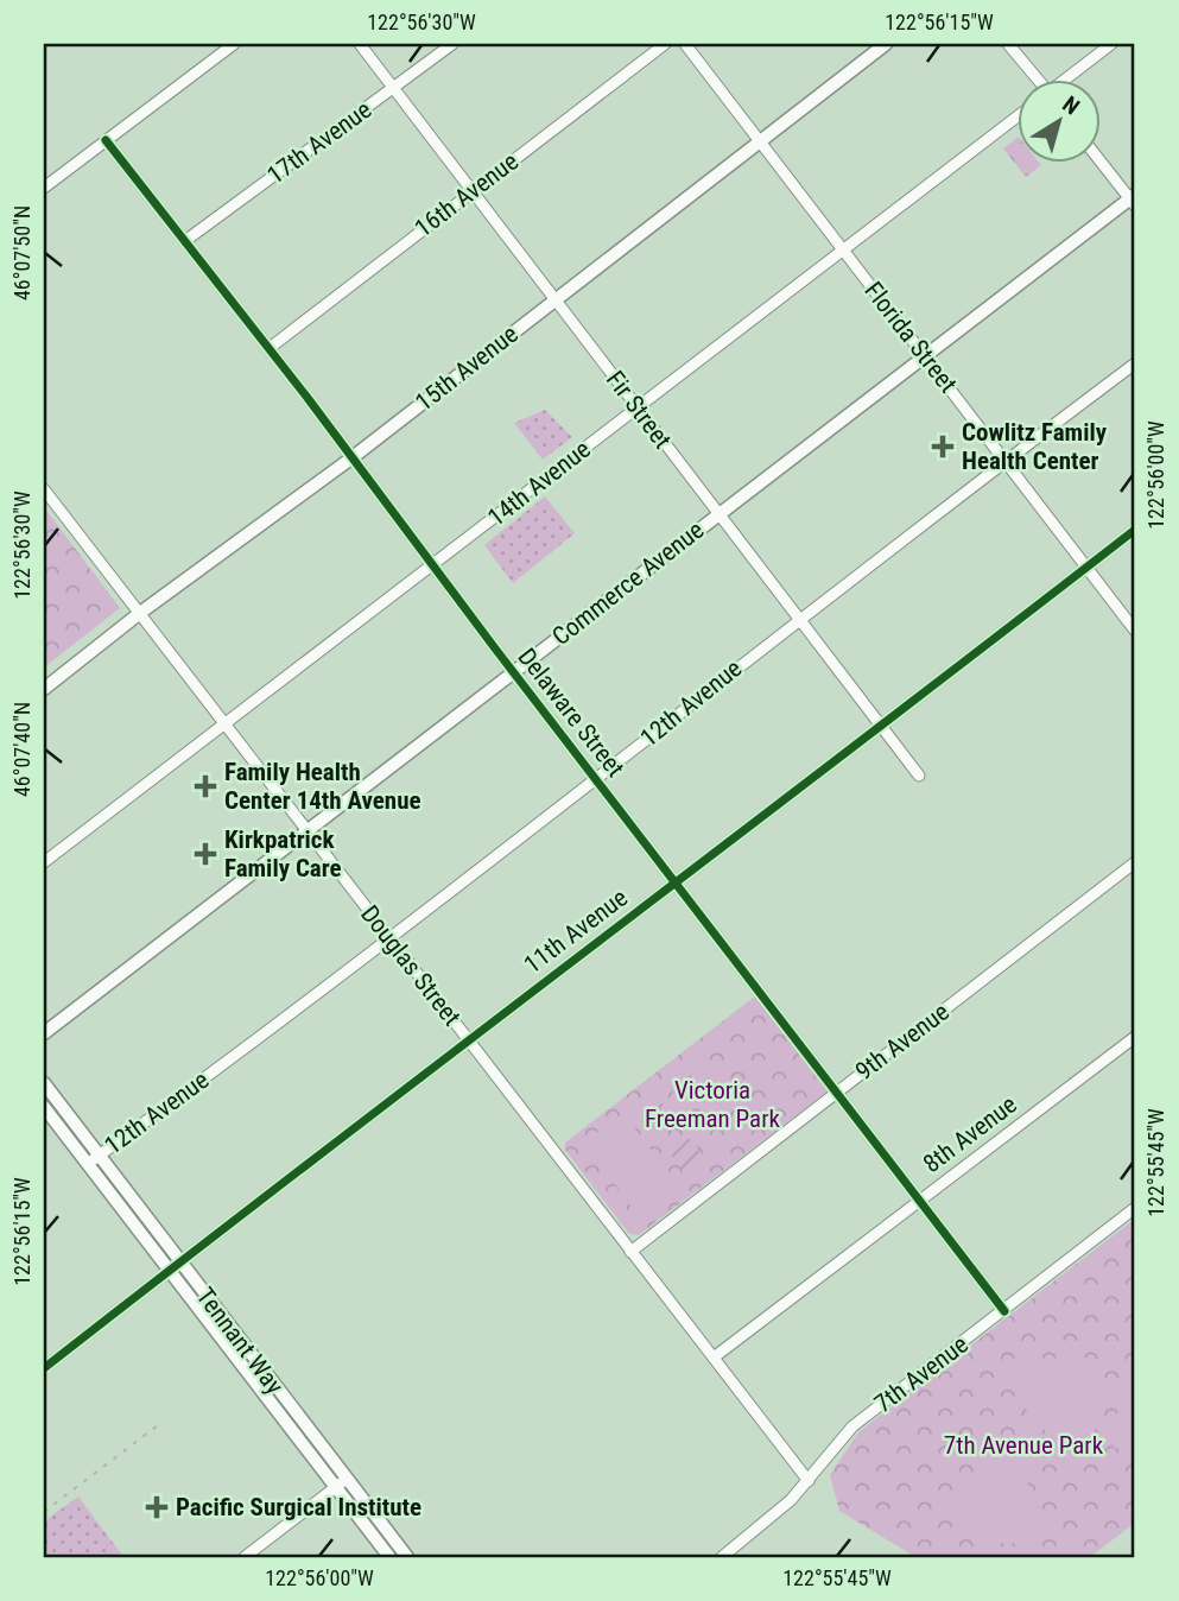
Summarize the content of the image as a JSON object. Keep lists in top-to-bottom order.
{
  "streets": {
    "main road": ["15th Avenue", "Commerce Avenue", "Tennant Way"],
    "street": [
      "17th Avenue",
      "16th Avenue",
      "Florida Street",
      "Fir Street",
      "14th Avenue",
      "12th Avenue",
      "Delaware Street",
      "11th Avenue",
      "Douglas Street",
      "9th Avenue",
      "8th Avenue",
      "7th Avenue"
    ]
  },
  "crossings": [
    ["17th Avenue", "Fir Street"],
    ["17th Avenue", "Delaware Street"],
    ["16th Avenue", "Fir Street"],
    ["16th Avenue", "Delaware Street"],
    ["Florida Street", "15th Avenue"],
    ["Florida Street", "14th Avenue"],
    ["Florida Street", "Commerce Avenue"],
    ["Florida Street", "12th Avenue"],
    ["Florida Street", "11th Avenue"],
    ["15th Avenue", "Fir Street"],
    ["15th Avenue", "Delaware Street"],
    ["15th Avenue", "Douglas Street"],
    ["Fir Street", "14th Avenue"],
    ["Fir Street", "Commerce Avenue"],
    ["Fir Street", "12th Avenue"],
    ["Fir Street", "11th Avenue"],
    ["14th Avenue", "Delaware Street"],
    ["14th Avenue", "Douglas Street"],
    ["Commerce Avenue", "Delaware Street"],
    ["Commerce Avenue", "Douglas Street"],
    ["12th Avenue", "Delaware Street"],
    ["12th Avenue", "Douglas Street"],
    ["12th Avenue", "Tennant Way"],
    ["Delaware Street", "11th Avenue"],
    ["Delaware Street", "9th Avenue"],
    ["Delaware Street", "8th Avenue"],
    ["Delaware Street", "7th Avenue"],
    ["11th Avenue", "Douglas Street"],
    ["11th Avenue", "Tennant Way"],
    ["Douglas Street", "9th Avenue"],
    ["Douglas Street", "8th Avenue"],
    ["Douglas Street", "7th Avenue"]
  ],
  "parks": ["Victoria Freeman Park", "7th Avenue Park"],
  "places": {
    "health": [
      "Cowlitz Family Health Center",
      "Family Health Center 14th Avenue",
      "Kirkpatrick Family Care",
      "Pacific Surgical Institute"
    ]
  },
  "north": "top right",
  "coordinates": [
    "122°56'30\"W",
    "122°56'15\"W",
    "46°07'50\"N",
    "122°56'00\"W",
    "46°07'40\"N",
    "122°55'45\"W"
  ]
}
